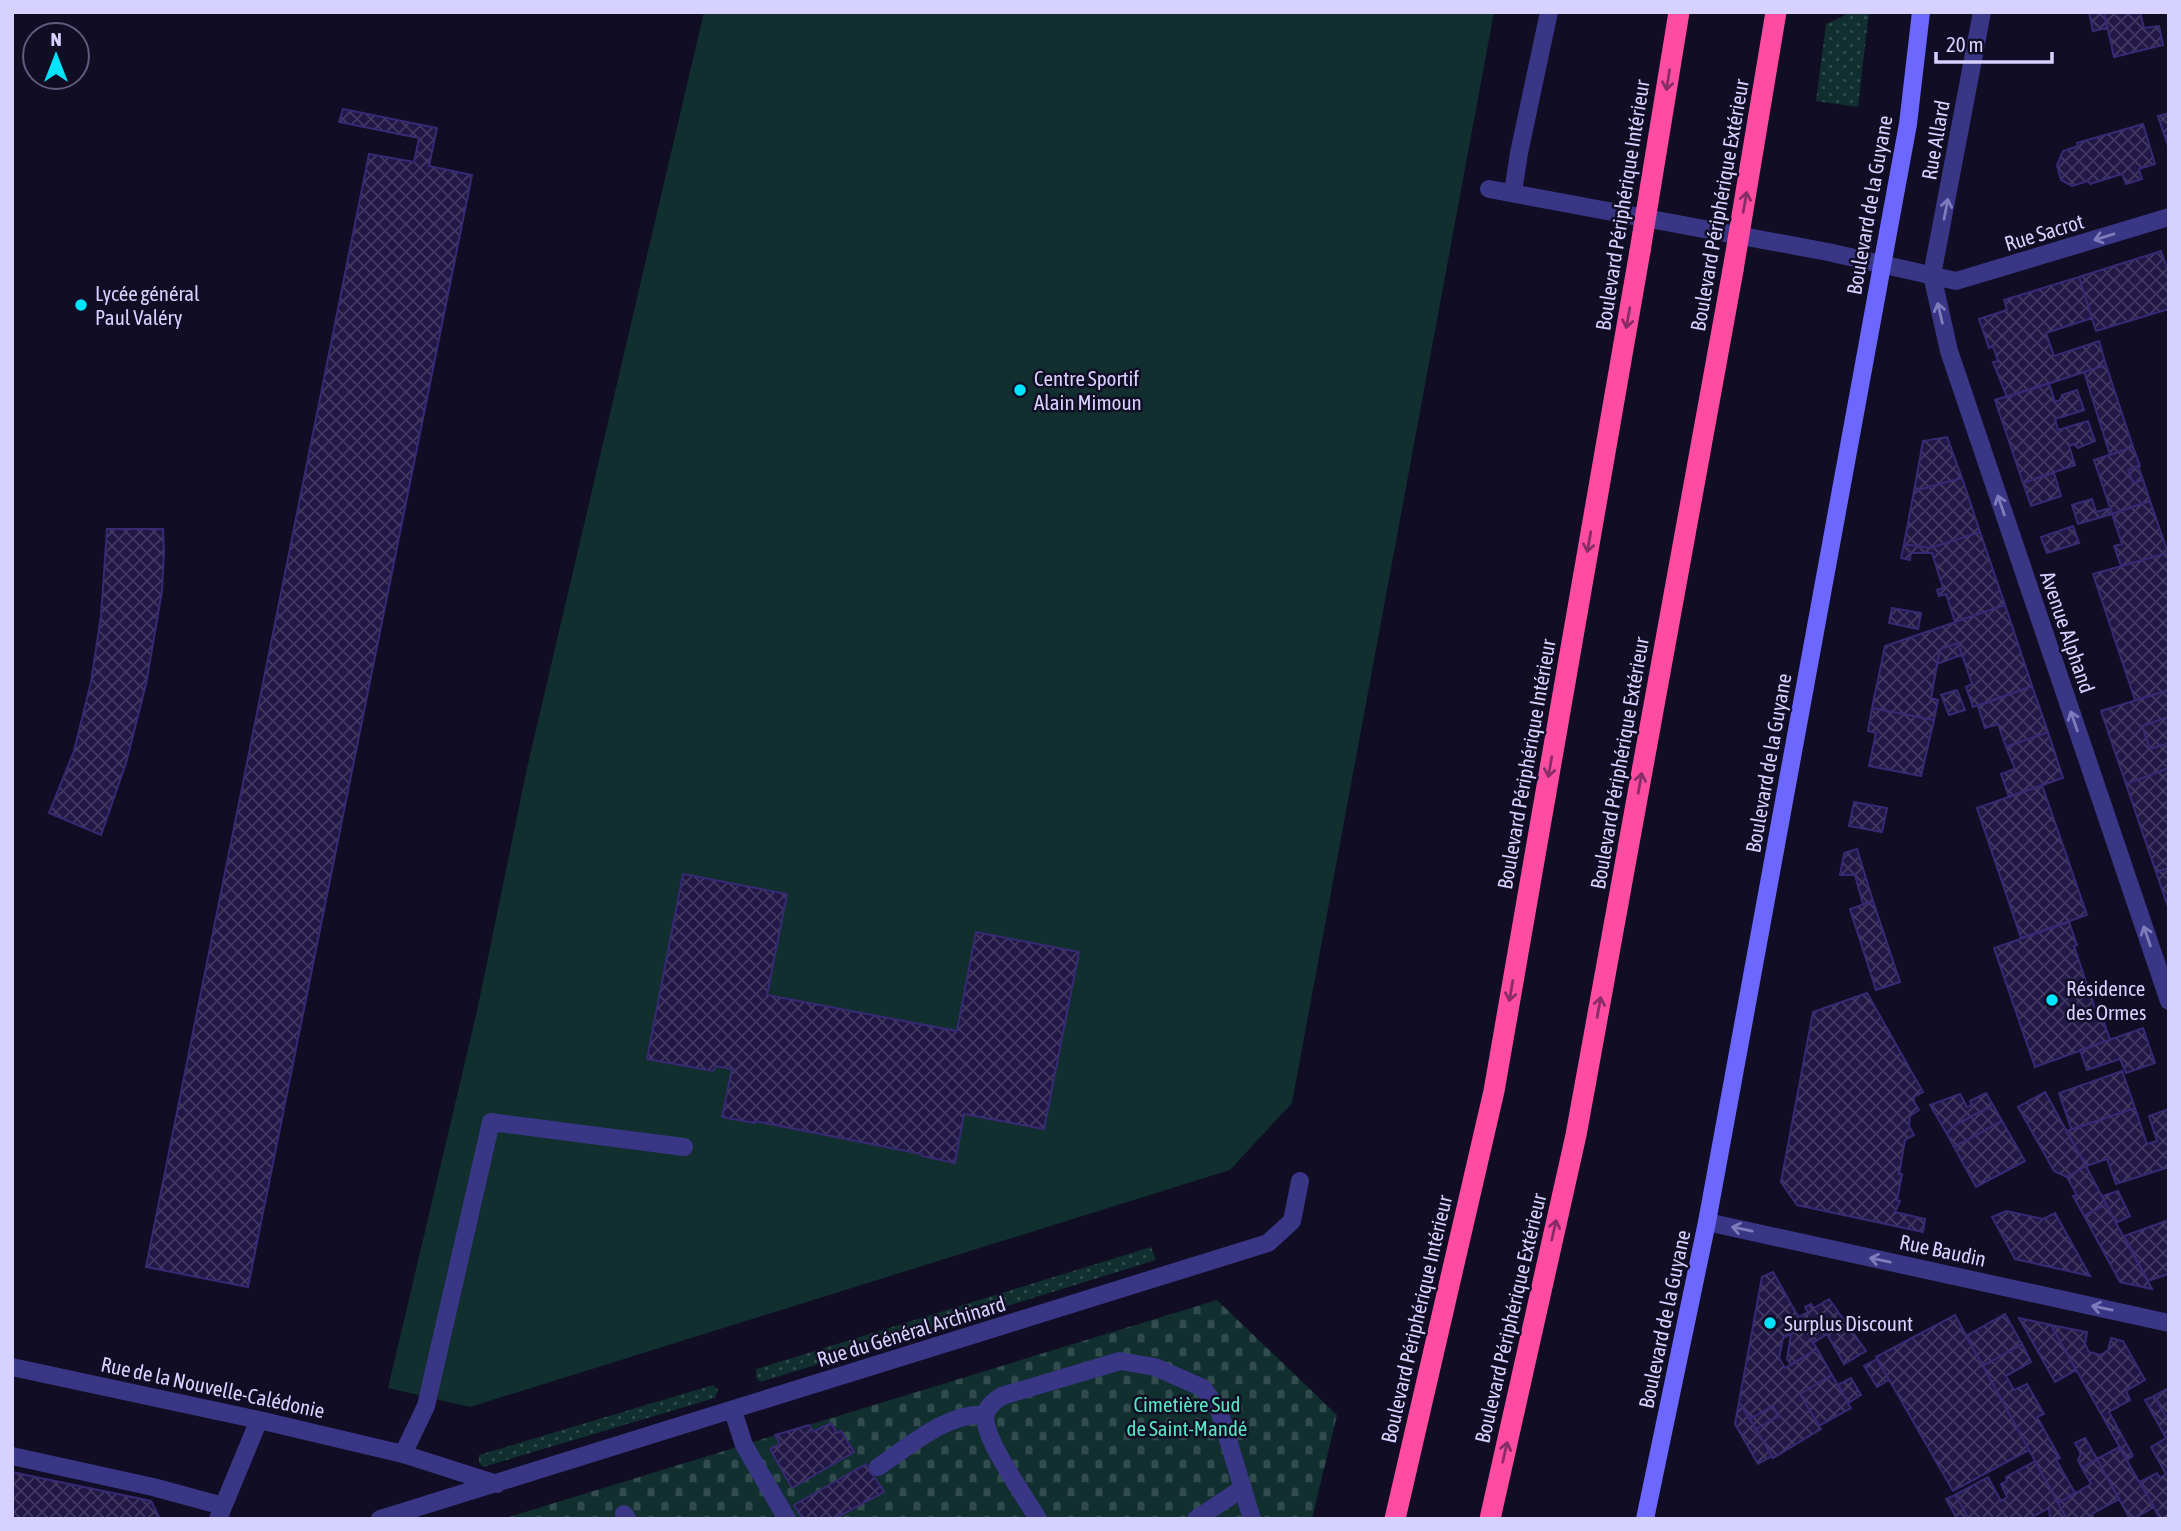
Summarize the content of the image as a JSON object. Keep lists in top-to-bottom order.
{
  "streets": {
    "highway": ["Boulevard Périphérique Intérieur", "Boulevard Périphérique Extérieur"],
    "street": [
      "Rue Allard",
      "Boulevard de la Guyane",
      "Rue Sacrot",
      "Avenue Alphand",
      "Rue Baudin",
      "Rue du Général Archinard",
      "Rue de la Nouvelle-Calédonie"
    ]
  },
  "crossings": [
    ["Rue Allard", "Rue Sacrot"],
    ["Rue Allard", "Avenue Alphand"],
    ["Boulevard de la Guyane", "Rue Sacrot"],
    ["Boulevard de la Guyane", "Rue Baudin"],
    ["Rue Sacrot", "Avenue Alphand"],
    ["Rue du Général Archinard", "Rue de la Nouvelle-Calédonie"]
  ],
  "one_way": [
    "Rue Allard",
    "Boulevard Périphérique Intérieur",
    "Boulevard Périphérique Extérieur",
    "Avenue Alphand",
    "Rue Baudin"
  ],
  "parks": ["Cimetière Sud de Saint-Mandé"],
  "places": [
    "Lycée général Paul Valéry",
    "Centre Sportif Alain Mimoun",
    "Résidence des Ormes",
    "Surplus Discount"
  ],
  "scale_bar": "20 m",
  "north": "top"
}
